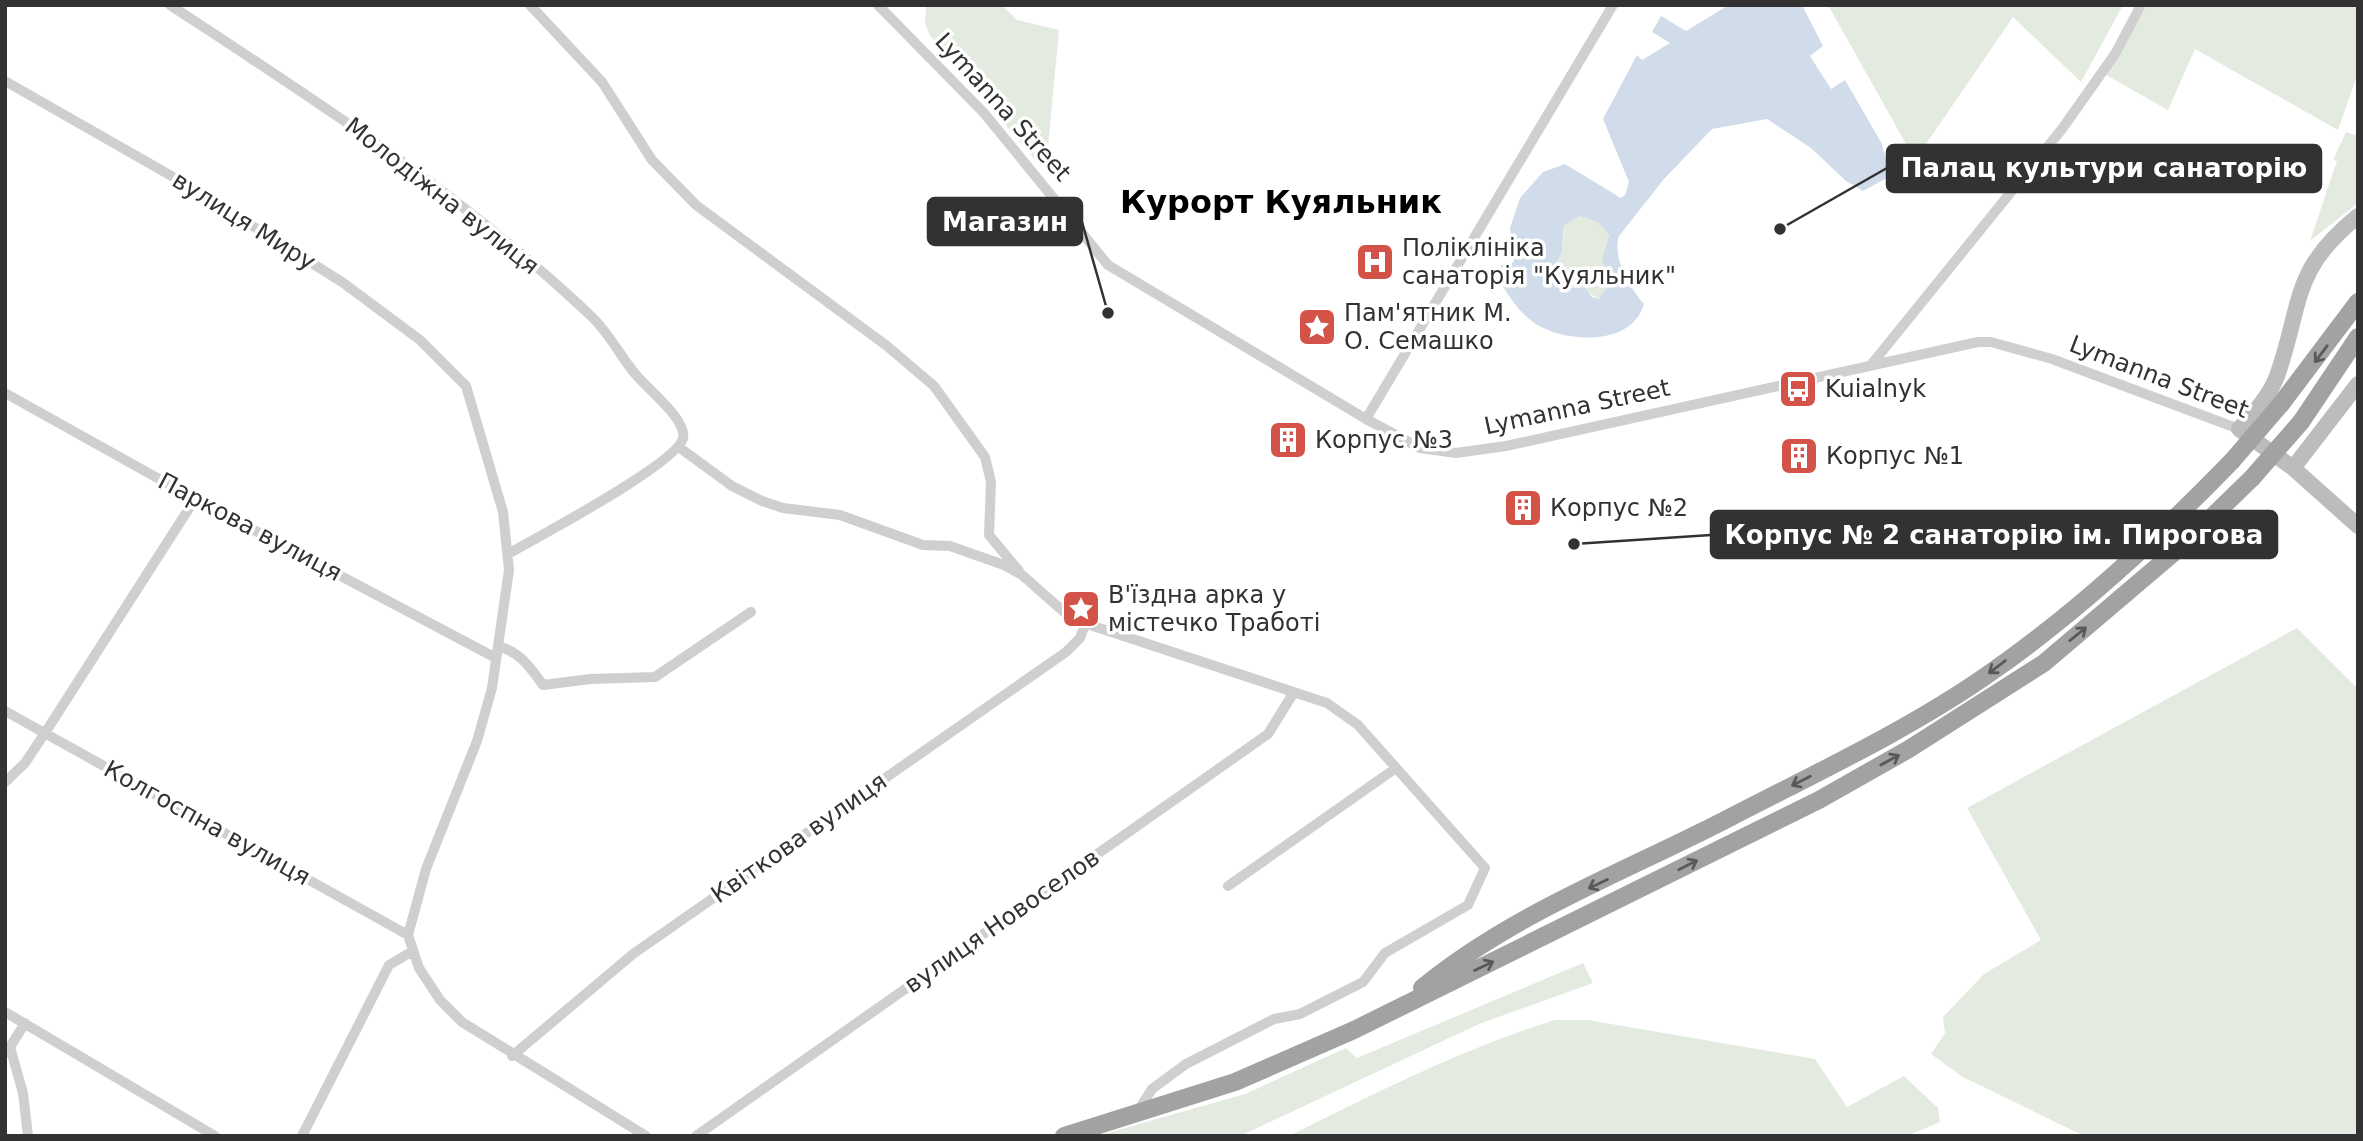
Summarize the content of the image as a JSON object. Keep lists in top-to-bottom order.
{
  "streets": {
    "main road": ["Lymanna Street"],
    "street": [
      "Молодіжна вулиця",
      "вулиця Миру",
      "Паркова вулиця",
      "Колгоспна вулиця",
      "Квіткова вулиця",
      "вулиця Новоселов"
    ]
  },
  "districts": ["Курорт Куяльник"],
  "places": {
    "other": ["Палац культури санаторію", "Магазин", "Корпус № 2 санаторію ім. Пирогова"],
    "hospital": ["Поліклініка санаторія \"Куяльник\""],
    "place": ["Пам'ятник М. О. Семашко", "В'їздна арка у містечко Тработі"],
    "bus stop": ["Kuialnyk"],
    "building": ["Корпус №3", "Корпус №1", "Корпус №2"]
  }
}
